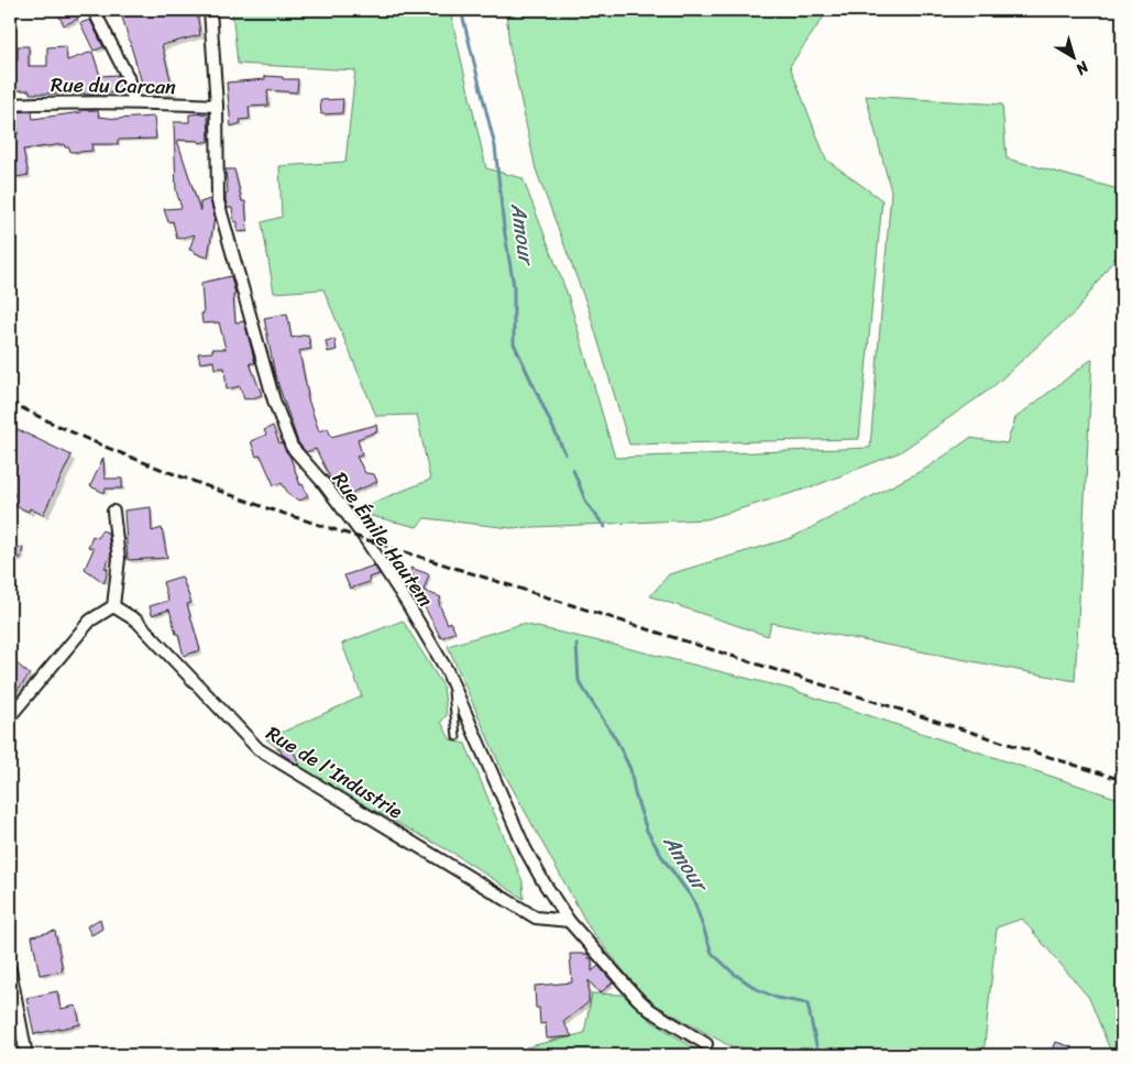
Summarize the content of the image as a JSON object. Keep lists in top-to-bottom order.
{
  "streets": {
    "street": ["Rue du Carcan", "Rue Émile Hautem", "Rue de l'Industrie"]
  },
  "crossings": [
    ["Rue du Carcan", "Rue Émile Hautem"],
    ["Rue Émile Hautem", "Rue de l'Industrie"]
  ],
  "water": ["Amour"],
  "north": "bottom right"
}
